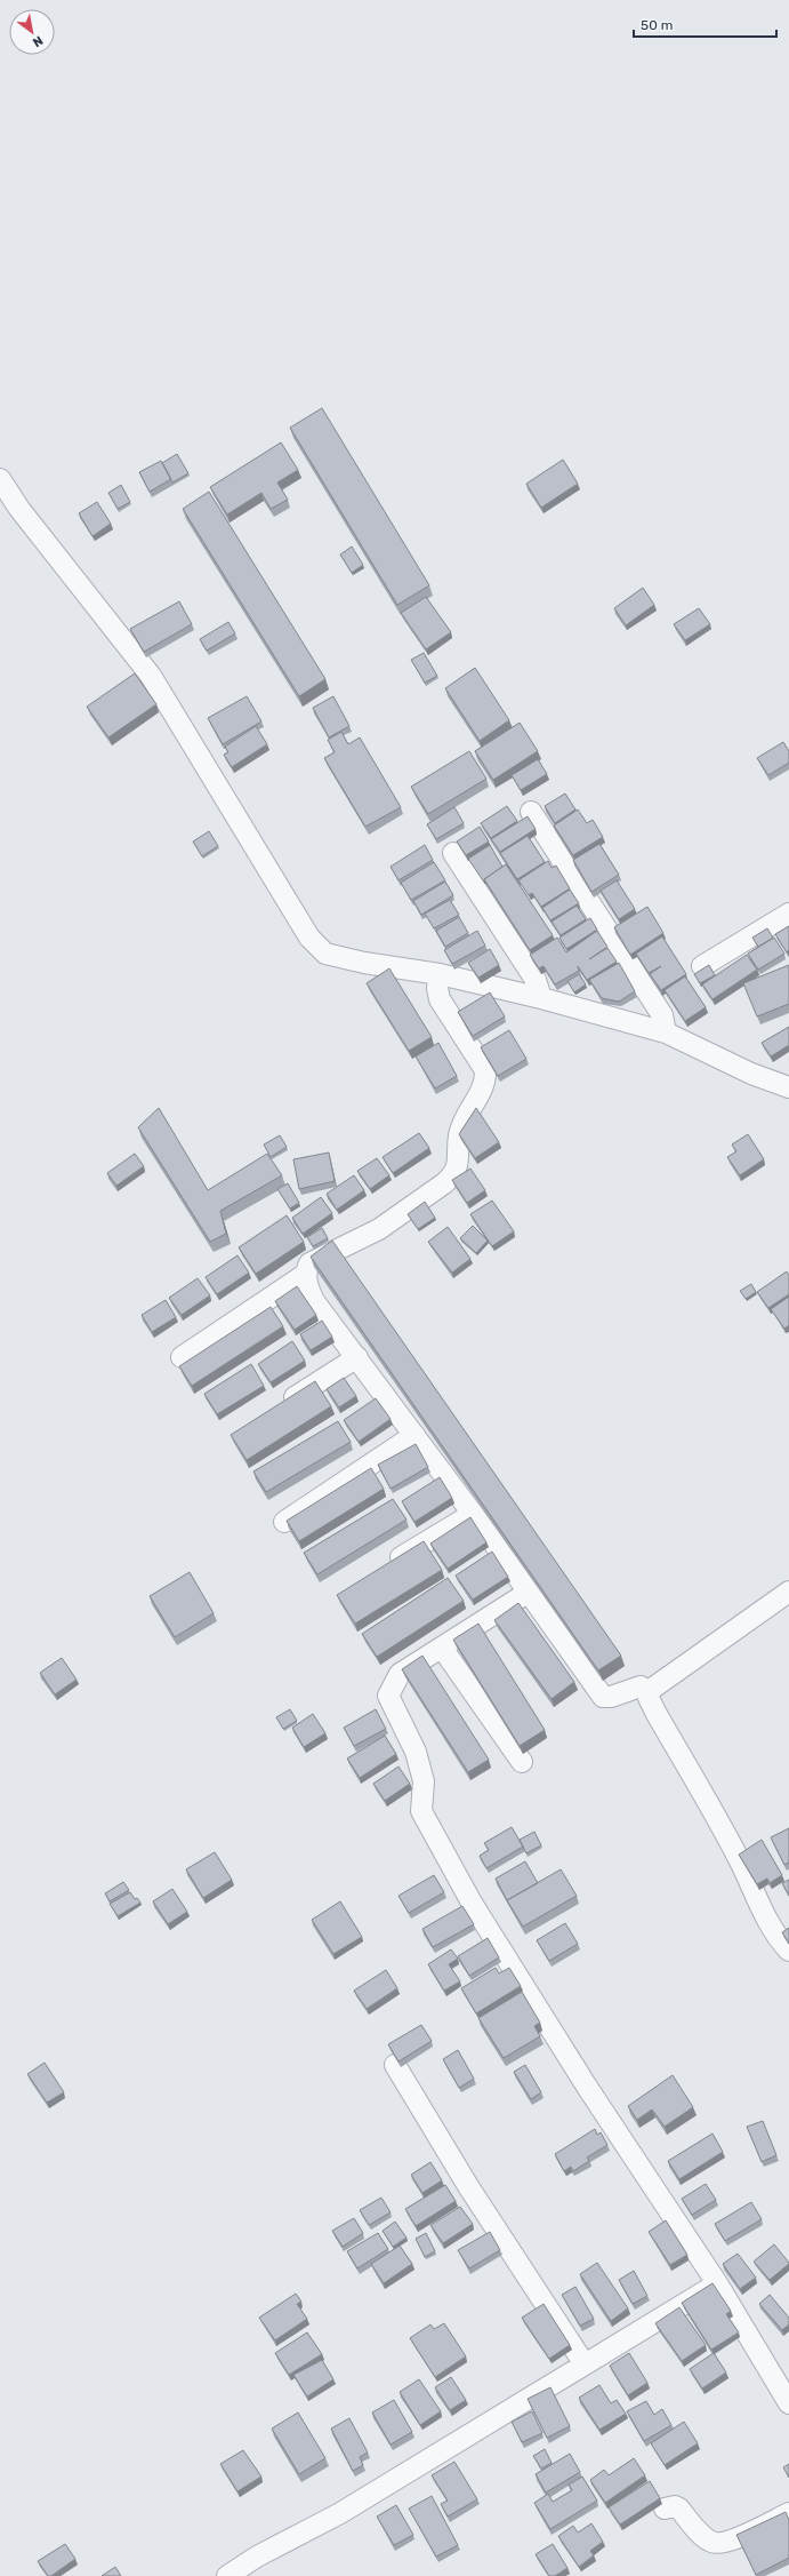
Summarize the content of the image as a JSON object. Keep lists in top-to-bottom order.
{
  "scale_bar": "50 m",
  "north": "bottom right"
}
